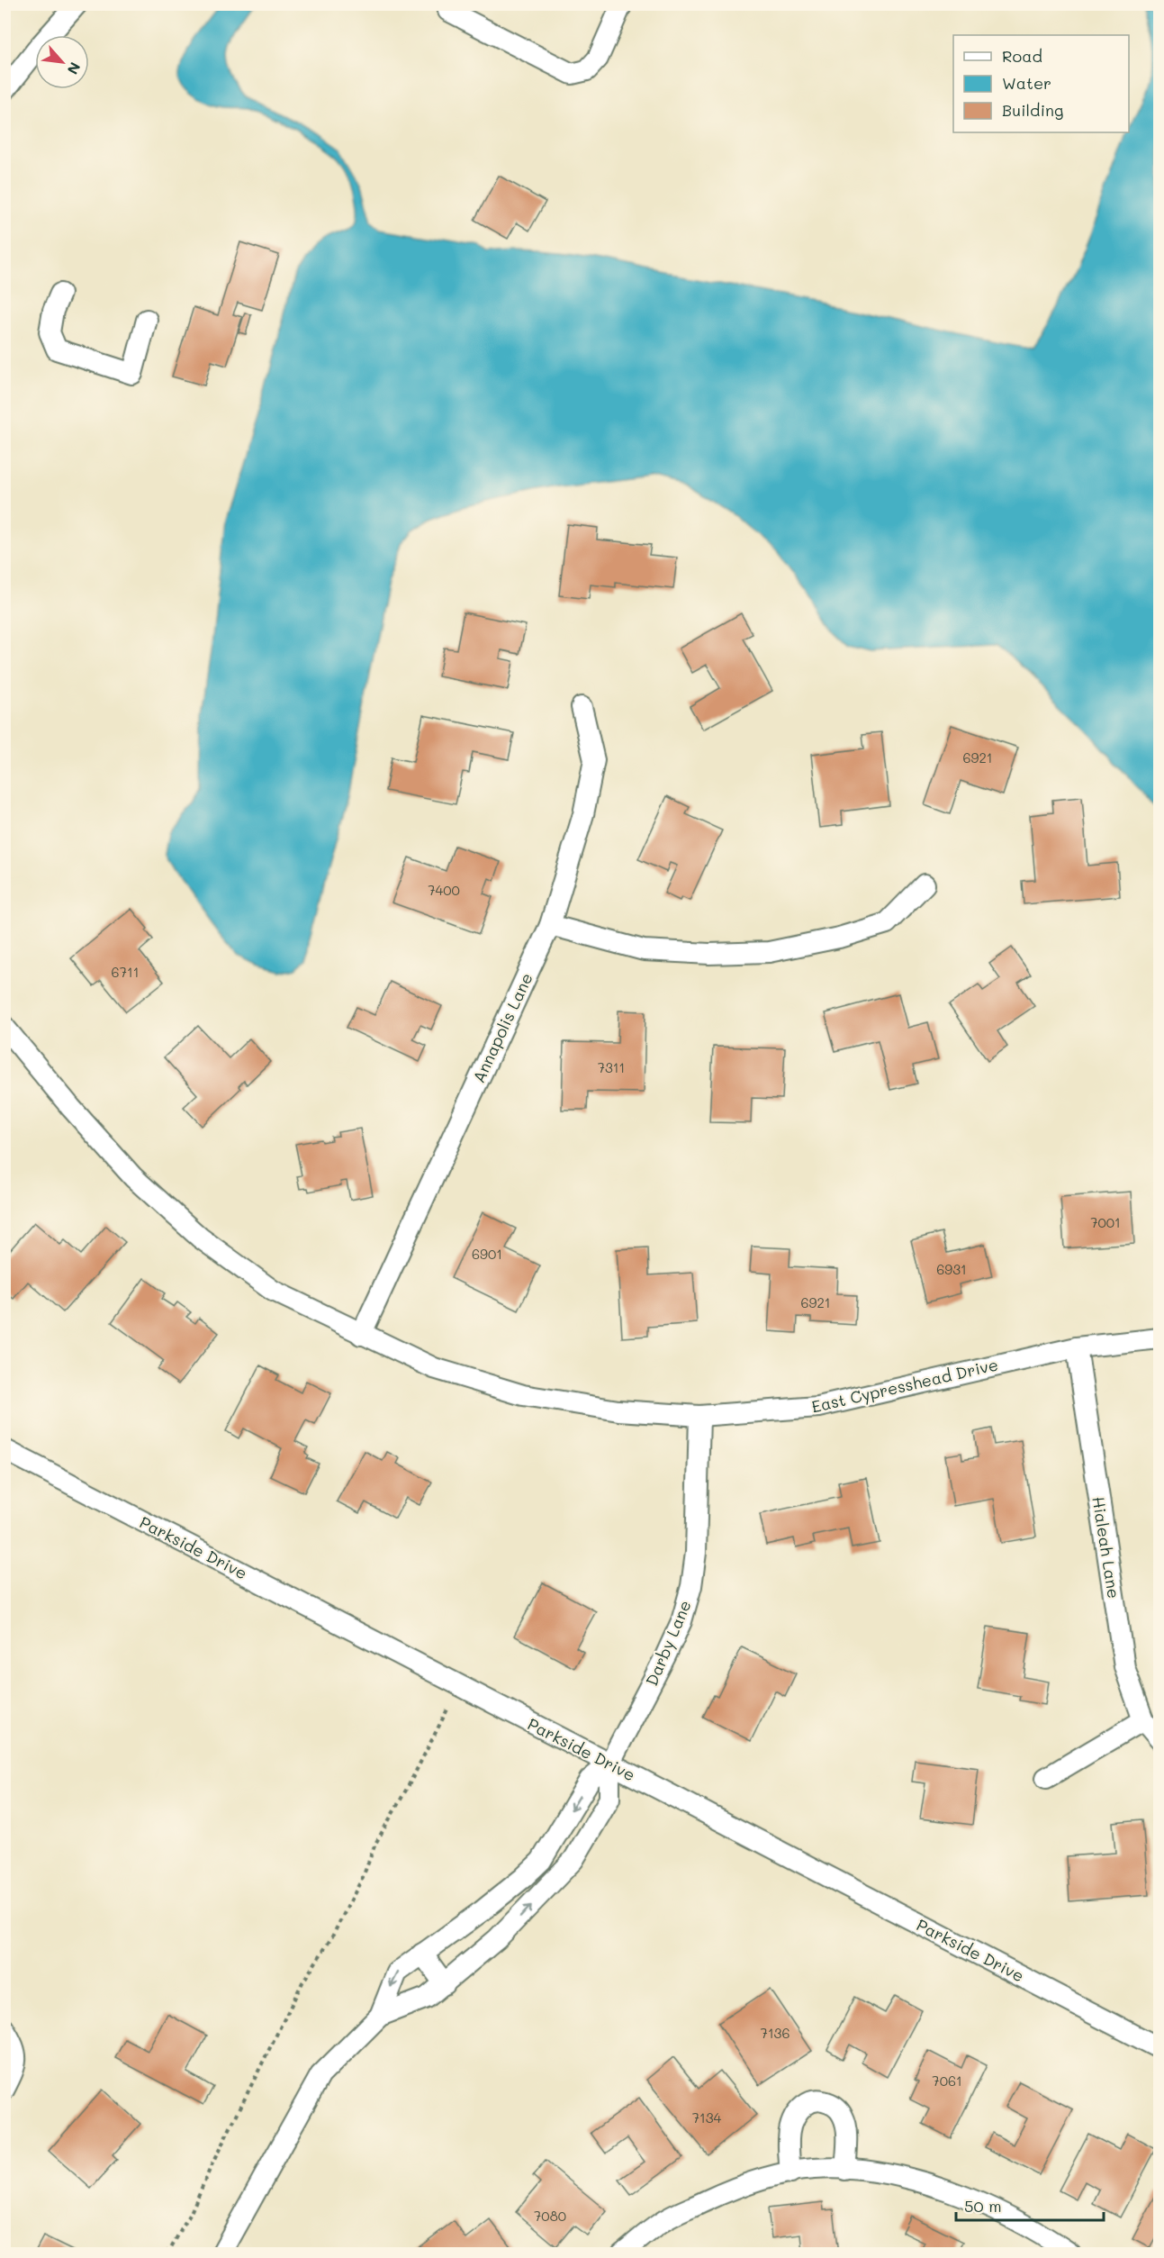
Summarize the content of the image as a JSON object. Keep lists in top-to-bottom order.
{
  "streets": {
    "street": [
      "Annapolis Lane",
      "East Cypresshead Drive",
      "Parkside Drive",
      "Hialeah Lane",
      "Darby Lane"
    ]
  },
  "crossings": [
    ["Annapolis Lane", "East Cypresshead Drive"],
    ["East Cypresshead Drive", "Hialeah Lane"],
    ["East Cypresshead Drive", "Darby Lane"],
    ["Parkside Drive", "Darby Lane"]
  ],
  "house_numbers": [
    "6921",
    "7400",
    "6711",
    "7311",
    "7001",
    "6901",
    "6931",
    "6921",
    "7136",
    "7061",
    "7134",
    "7080"
  ],
  "legend": ["Road", "Water", "Building"],
  "scale_bar": "50 m",
  "north": "bottom right"
}
